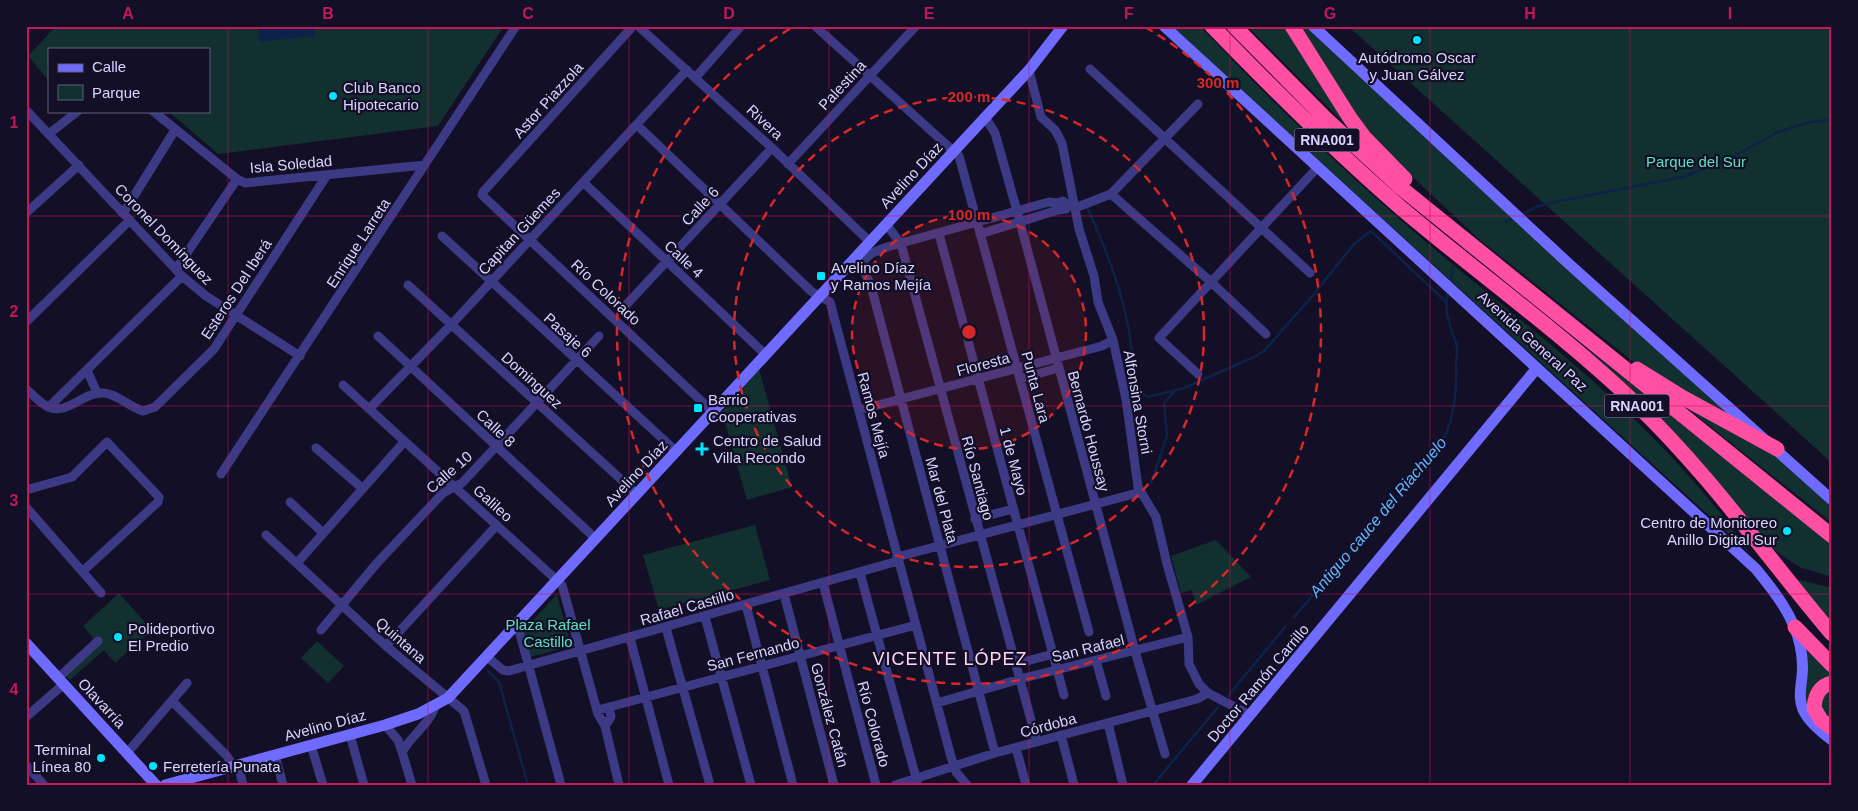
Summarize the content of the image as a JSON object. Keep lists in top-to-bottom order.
{
  "streets": {
    "highway": ["RNA001", "Avenida General Paz"],
    "street": [
      "Palestina",
      "Astor Piazzola",
      "Rivera",
      "Isla Soledad",
      "Avelino Díaz",
      "Calle 6",
      "Capitan Güemes",
      "Coronel Domínguez",
      "Enrique Larreta",
      "Calle 4",
      "Esteros Del Iberá",
      "Río Colorado",
      "Pasaje 6",
      "Floresta",
      "Dominguez",
      "Punta Lara",
      "Alfonsina Storni",
      "Ramos Mejía",
      "Calle 8",
      "Bernardo Houssay",
      "1 de Mayo",
      "Calle 10",
      "Río Santiago",
      "Mar del Plata",
      "Galileo",
      "Rafael Castillo",
      "Quintana",
      "San Rafael",
      "San Fernando",
      "Doctor Ramón Carrillo",
      "Olavarría",
      "González Catán",
      "Córdoba"
    ]
  },
  "crossings": [
    ["Palestina", "Rivera"],
    ["Astor Piazzola", "Río Colorado"],
    ["Rivera", "Avelino Díaz"],
    ["Rivera", "Calle 6"],
    ["Rivera", "Capitan Güemes"],
    ["Isla Soledad", "Enrique Larreta"],
    ["Isla Soledad", "Esteros Del Iberá"],
    ["Avelino Díaz", "Calle 4"],
    ["Avelino Díaz", "Río Colorado"],
    ["Avelino Díaz", "Pasaje 6"],
    ["Avelino Díaz", "Dominguez"],
    ["Avelino Díaz", "Punta Lara"],
    ["Avelino Díaz", "Alfonsina Storni"],
    ["Avelino Díaz", "Ramos Mejía"],
    ["Avelino Díaz", "Calle 8"],
    ["Avelino Díaz", "Bernardo Houssay"],
    ["Avelino Díaz", "Río Santiago"],
    ["Avelino Díaz", "Mar del Plata"],
    ["Avelino Díaz", "Galileo"],
    ["Avelino Díaz", "Rafael Castillo"],
    ["Avelino Díaz", "Quintana"],
    ["Calle 6", "Calle 4"],
    ["Calle 6", "Ramos Mejía"],
    ["Capitan Güemes", "Calle 4"],
    ["Capitan Güemes", "Río Colorado"],
    ["Capitan Güemes", "Pasaje 6"],
    ["Capitan Güemes", "Dominguez"],
    ["Capitan Güemes", "Ramos Mejía"],
    ["Capitan Güemes", "Calle 8"],
    ["Capitan Güemes", "Galileo"],
    ["Coronel Domínguez", "Enrique Larreta"],
    ["Coronel Domínguez", "Esteros Del Iberá"],
    ["Río Colorado", "Rafael Castillo"],
    ["Río Colorado", "San Fernando"],
    ["Pasaje 6", "Calle 10"],
    ["Avenida General Paz", "Doctor Ramón Carrillo"],
    ["Floresta", "Punta Lara"],
    ["Floresta", "Alfonsina Storni"],
    ["Floresta", "Ramos Mejía"],
    ["Floresta", "Bernardo Houssay"],
    ["Floresta", "1 de Mayo"],
    ["Floresta", "Río Santiago"],
    ["Floresta", "Mar del Plata"],
    ["Dominguez", "Calle 10"],
    ["Punta Lara", "Rafael Castillo"],
    ["Alfonsina Storni", "Rafael Castillo"],
    ["Alfonsina Storni", "San Rafael"],
    ["Alfonsina Storni", "Doctor Ramón Carrillo"],
    ["Alfonsina Storni", "Córdoba"],
    ["Ramos Mejía", "Rafael Castillo"],
    ["Ramos Mejía", "San Rafael"],
    ["Ramos Mejía", "San Fernando"],
    ["Ramos Mejía", "Córdoba"],
    ["Calle 8", "Calle 10"],
    ["Bernardo Houssay", "Rafael Castillo"],
    ["Bernardo Houssay", "San Rafael"],
    ["Bernardo Houssay", "Córdoba"],
    ["1 de Mayo", "Rafael Castillo"],
    ["1 de Mayo", "San Rafael"],
    ["Calle 10", "Galileo"],
    ["Calle 10", "Quintana"],
    ["Río Santiago", "Rafael Castillo"],
    ["Río Santiago", "San Rafael"],
    ["Río Santiago", "Córdoba"],
    ["Mar del Plata", "Rafael Castillo"],
    ["Mar del Plata", "San Rafael"],
    ["Mar del Plata", "Córdoba"],
    ["Rafael Castillo", "González Catán"],
    ["San Fernando", "González Catán"]
  ],
  "districts": ["VICENTE LÓPEZ"],
  "water": ["Antiguo cauce del Riachuelo"],
  "parks": ["Parque del Sur", "Plaza Rafael Castillo"],
  "places": {
    "other": [
      "Autódromo Oscar y Juan Gálvez",
      "Club Banco Hipotecario",
      "Centro de Monitoreo Anillo Digital Sur",
      "Polideportivo El Predio",
      "Terminal Línea 80",
      "Ferretería Punata"
    ],
    "transit": ["Avelino Díaz y Ramos Mejía", "Barrio Cooperativas"],
    "health": ["Centro de Salud Villa Recondo"]
  },
  "legend": ["Calle", "Parque"],
  "grid": {
    "columns": [
      "A",
      "B",
      "C",
      "D",
      "E",
      "F",
      "G",
      "H",
      "I"
    ],
    "rows": [
      "1",
      "2",
      "3",
      "4"
    ]
  },
  "rings": ["300 m", "200 m", "100 m"]
}
